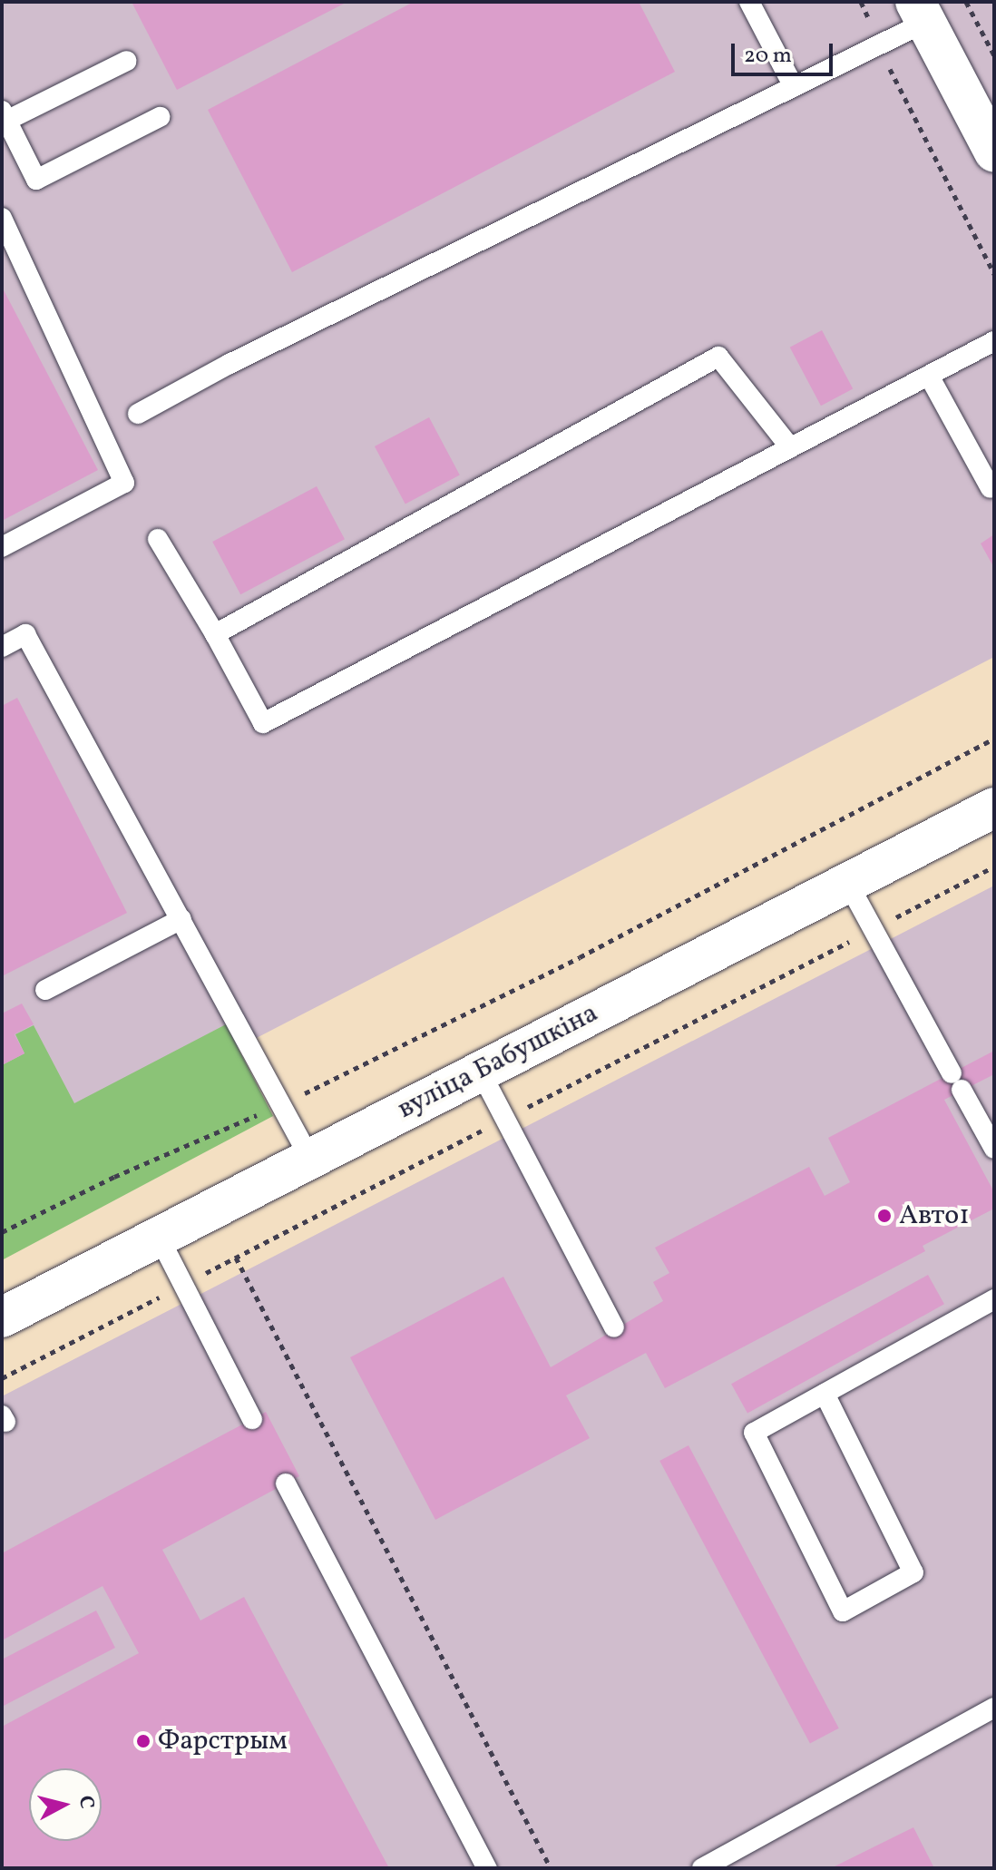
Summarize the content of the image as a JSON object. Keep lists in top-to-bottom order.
{
  "streets": {
    "street": ["вуліца Бабушкіна"]
  },
  "places": ["Авто1", "Фарстрым"],
  "scale_bar": "20 m",
  "north": "right"
}
